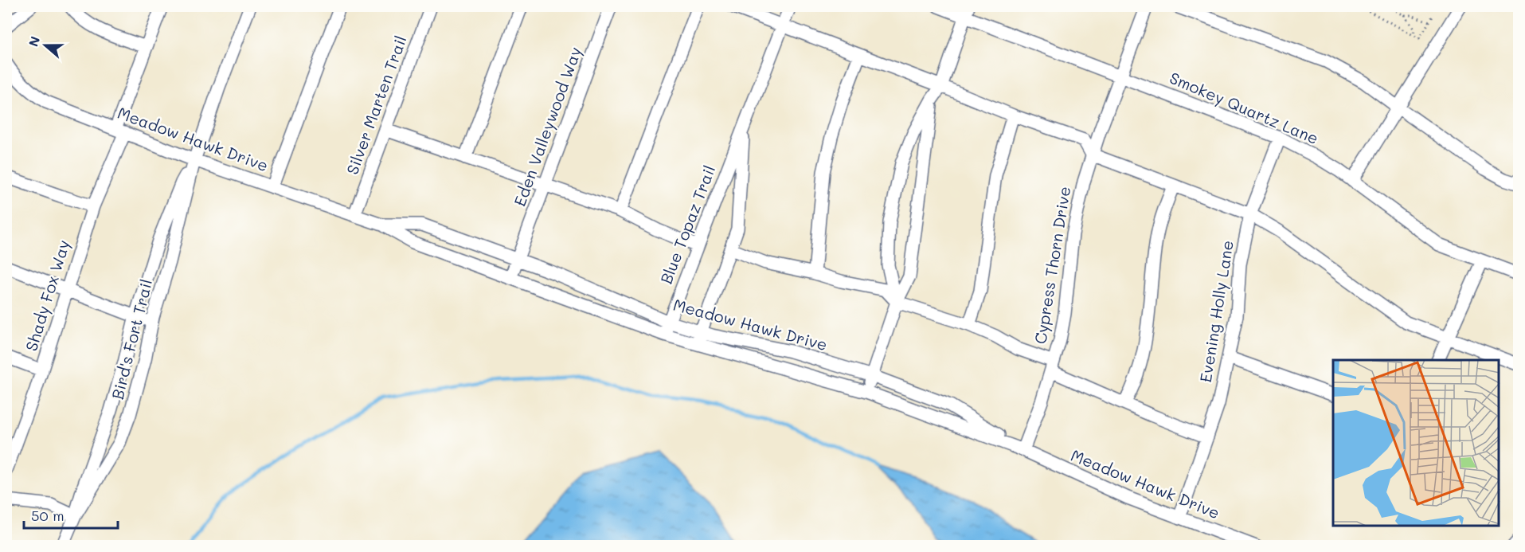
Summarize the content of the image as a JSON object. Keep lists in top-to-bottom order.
{
  "streets": {
    "street": [
      "Silver Marten Trail",
      "Smokey Quartz Lane",
      "Eden Valleywood Way",
      "Meadow Hawk Drive",
      "Blue Topaz Trail",
      "Cypress Thorn Drive",
      "Shady Fox Way",
      "Evening Holly Lane",
      "Bird's Fort Trail"
    ]
  },
  "crossings": [
    ["Silver Marten Trail", "Meadow Hawk Drive"],
    ["Smokey Quartz Lane", "Cypress Thorn Drive"],
    ["Smokey Quartz Lane", "Evening Holly Lane"],
    ["Eden Valleywood Way", "Meadow Hawk Drive"],
    ["Meadow Hawk Drive", "Blue Topaz Trail"],
    ["Meadow Hawk Drive", "Cypress Thorn Drive"],
    ["Meadow Hawk Drive", "Shady Fox Way"],
    ["Meadow Hawk Drive", "Evening Holly Lane"],
    ["Meadow Hawk Drive", "Bird's Fort Trail"]
  ],
  "scale_bar": "50 m",
  "north": "left"
}
